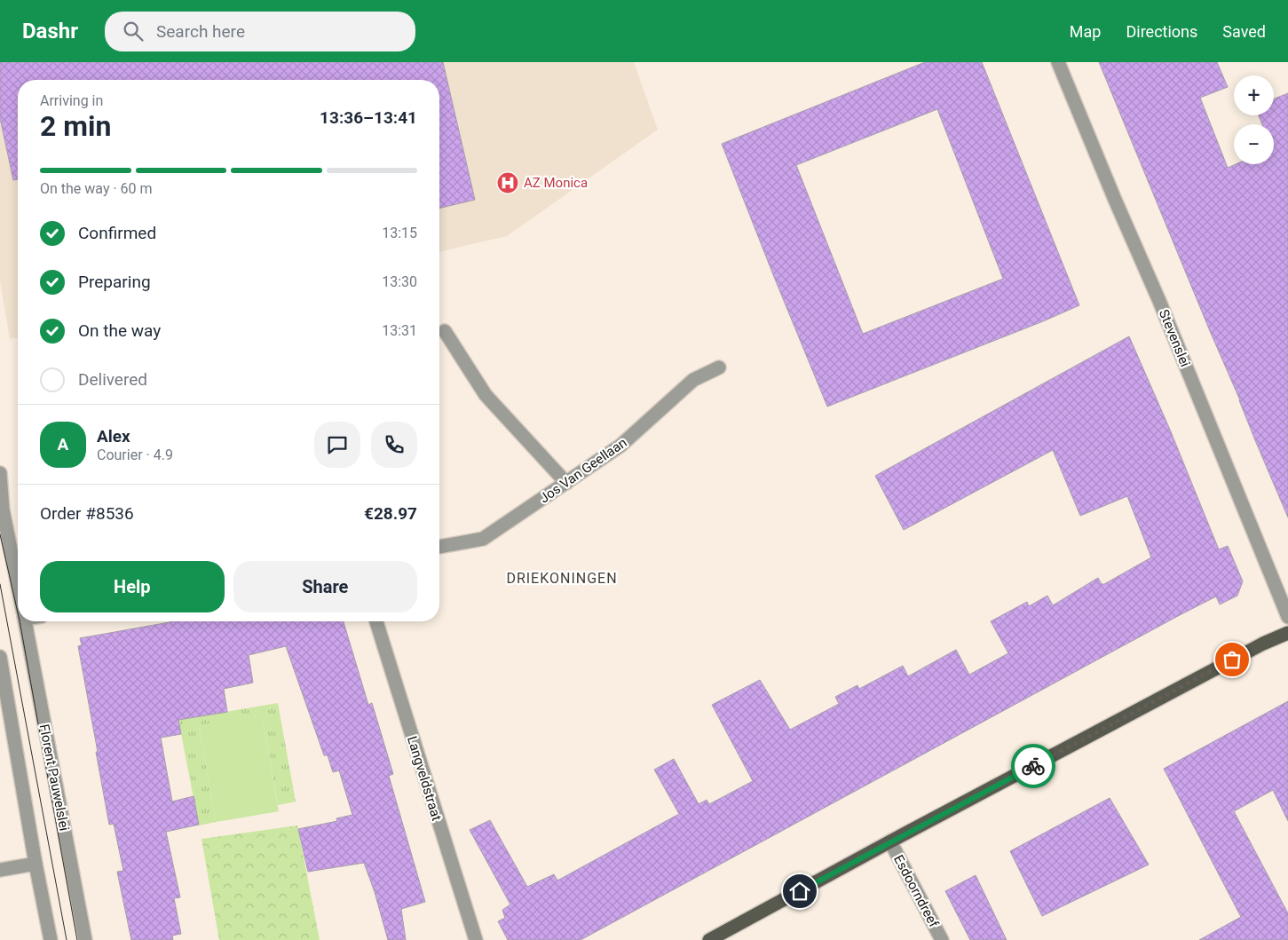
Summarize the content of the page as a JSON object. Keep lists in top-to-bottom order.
{
  "streets": {
    "street": [
      "Stevenslei",
      "Jos Van Geellaan",
      "Florent Pauwelslei",
      "Langveldstraat",
      "Esdoorndreef"
    ]
  },
  "districts": ["DRIEKONINGEN"],
  "places": {
    "hospital": ["AZ Monica"]
  },
  "page": {
    "header": "Dashr",
    "search": "Search here",
    "nav": ["Map", "Directions", "Saved"],
    "map_buttons": ["+", "−"],
    "heading": ["2 min", "Arriving in", "13:36–13:41"],
    "panel": [
      "Alex",
      "Courier · 4.9",
      "Order #8536",
      "€28.97"
    ],
    "bar": "On the way · 60 m",
    "list": [
      ["Confirmed", "13:15"],
      ["Preparing", "13:30"],
      ["On the way", "13:31"],
      "Delivered"
    ],
    "round": "A",
    "buttons": ["Help", "Share"]
  }
}
